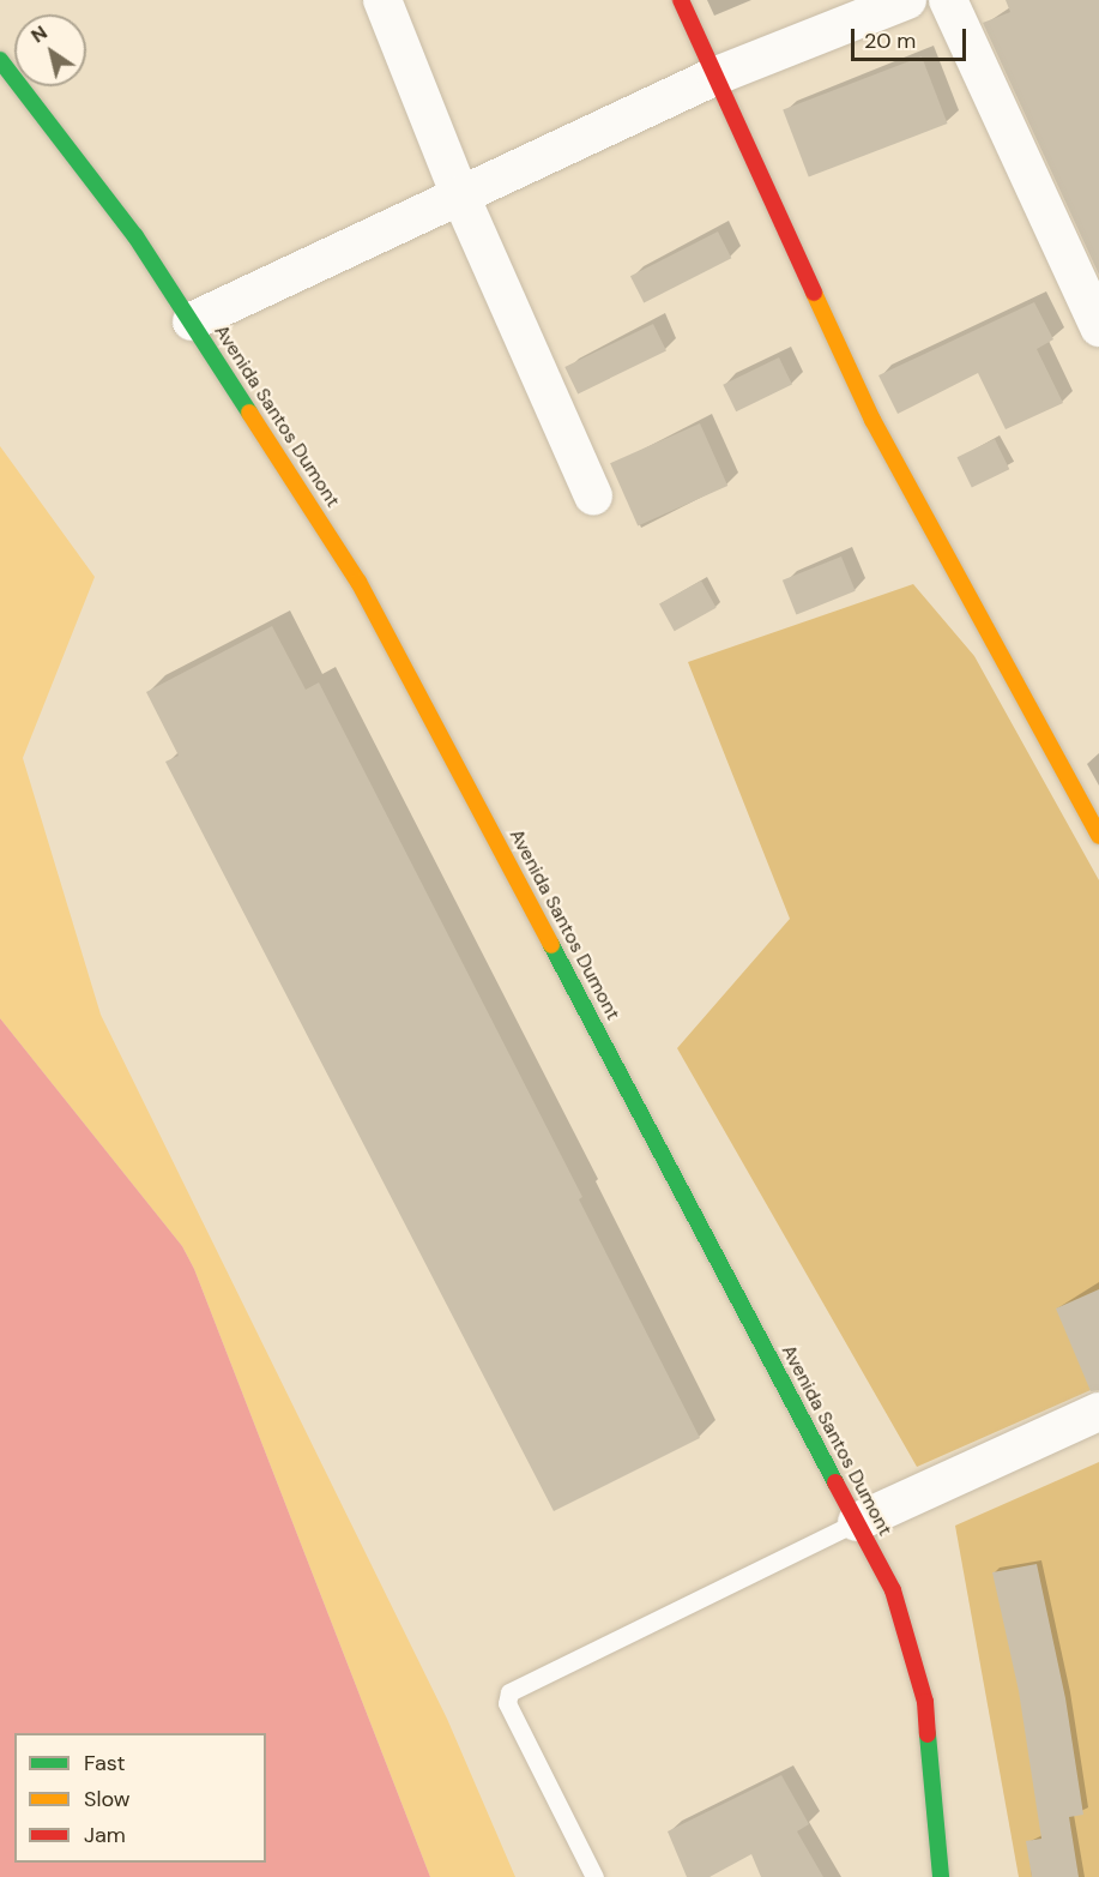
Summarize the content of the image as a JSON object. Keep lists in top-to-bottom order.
{
  "streets": {
    "main road": ["Avenida Santos Dumont"]
  },
  "legend": ["Fast", "Slow", "Jam"],
  "scale_bar": "20 m",
  "north": "top left"
}
